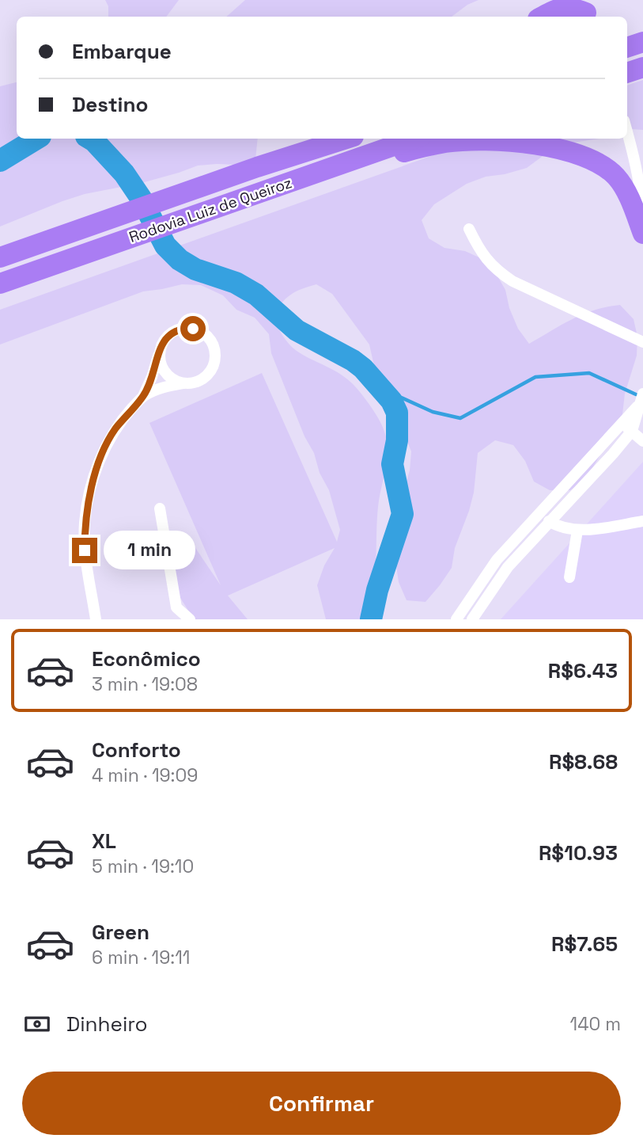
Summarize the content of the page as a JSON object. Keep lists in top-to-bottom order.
{
  "streets": {
    "highway": ["Rodovia Luiz de Queiroz"]
  },
  "page": {
    "banner": ["Embarque", "Destino"],
    "bubble": "1 min",
    "list": [
      {
        "name": "Econômico",
        "note": "3 min · 19:08",
        "value": "R$6.43"
      },
      {
        "name": "Conforto",
        "note": "4 min · 19:09",
        "value": "R$8.68"
      },
      {
        "name": "XL",
        "note": "5 min · 19:10",
        "value": "R$10.93"
      },
      {
        "name": "Green",
        "note": "6 min · 19:11",
        "value": "R$7.65"
      }
    ],
    "pay": ["Dinheiro", "140 m"],
    "buttons": "Confirmar"
  }
}
